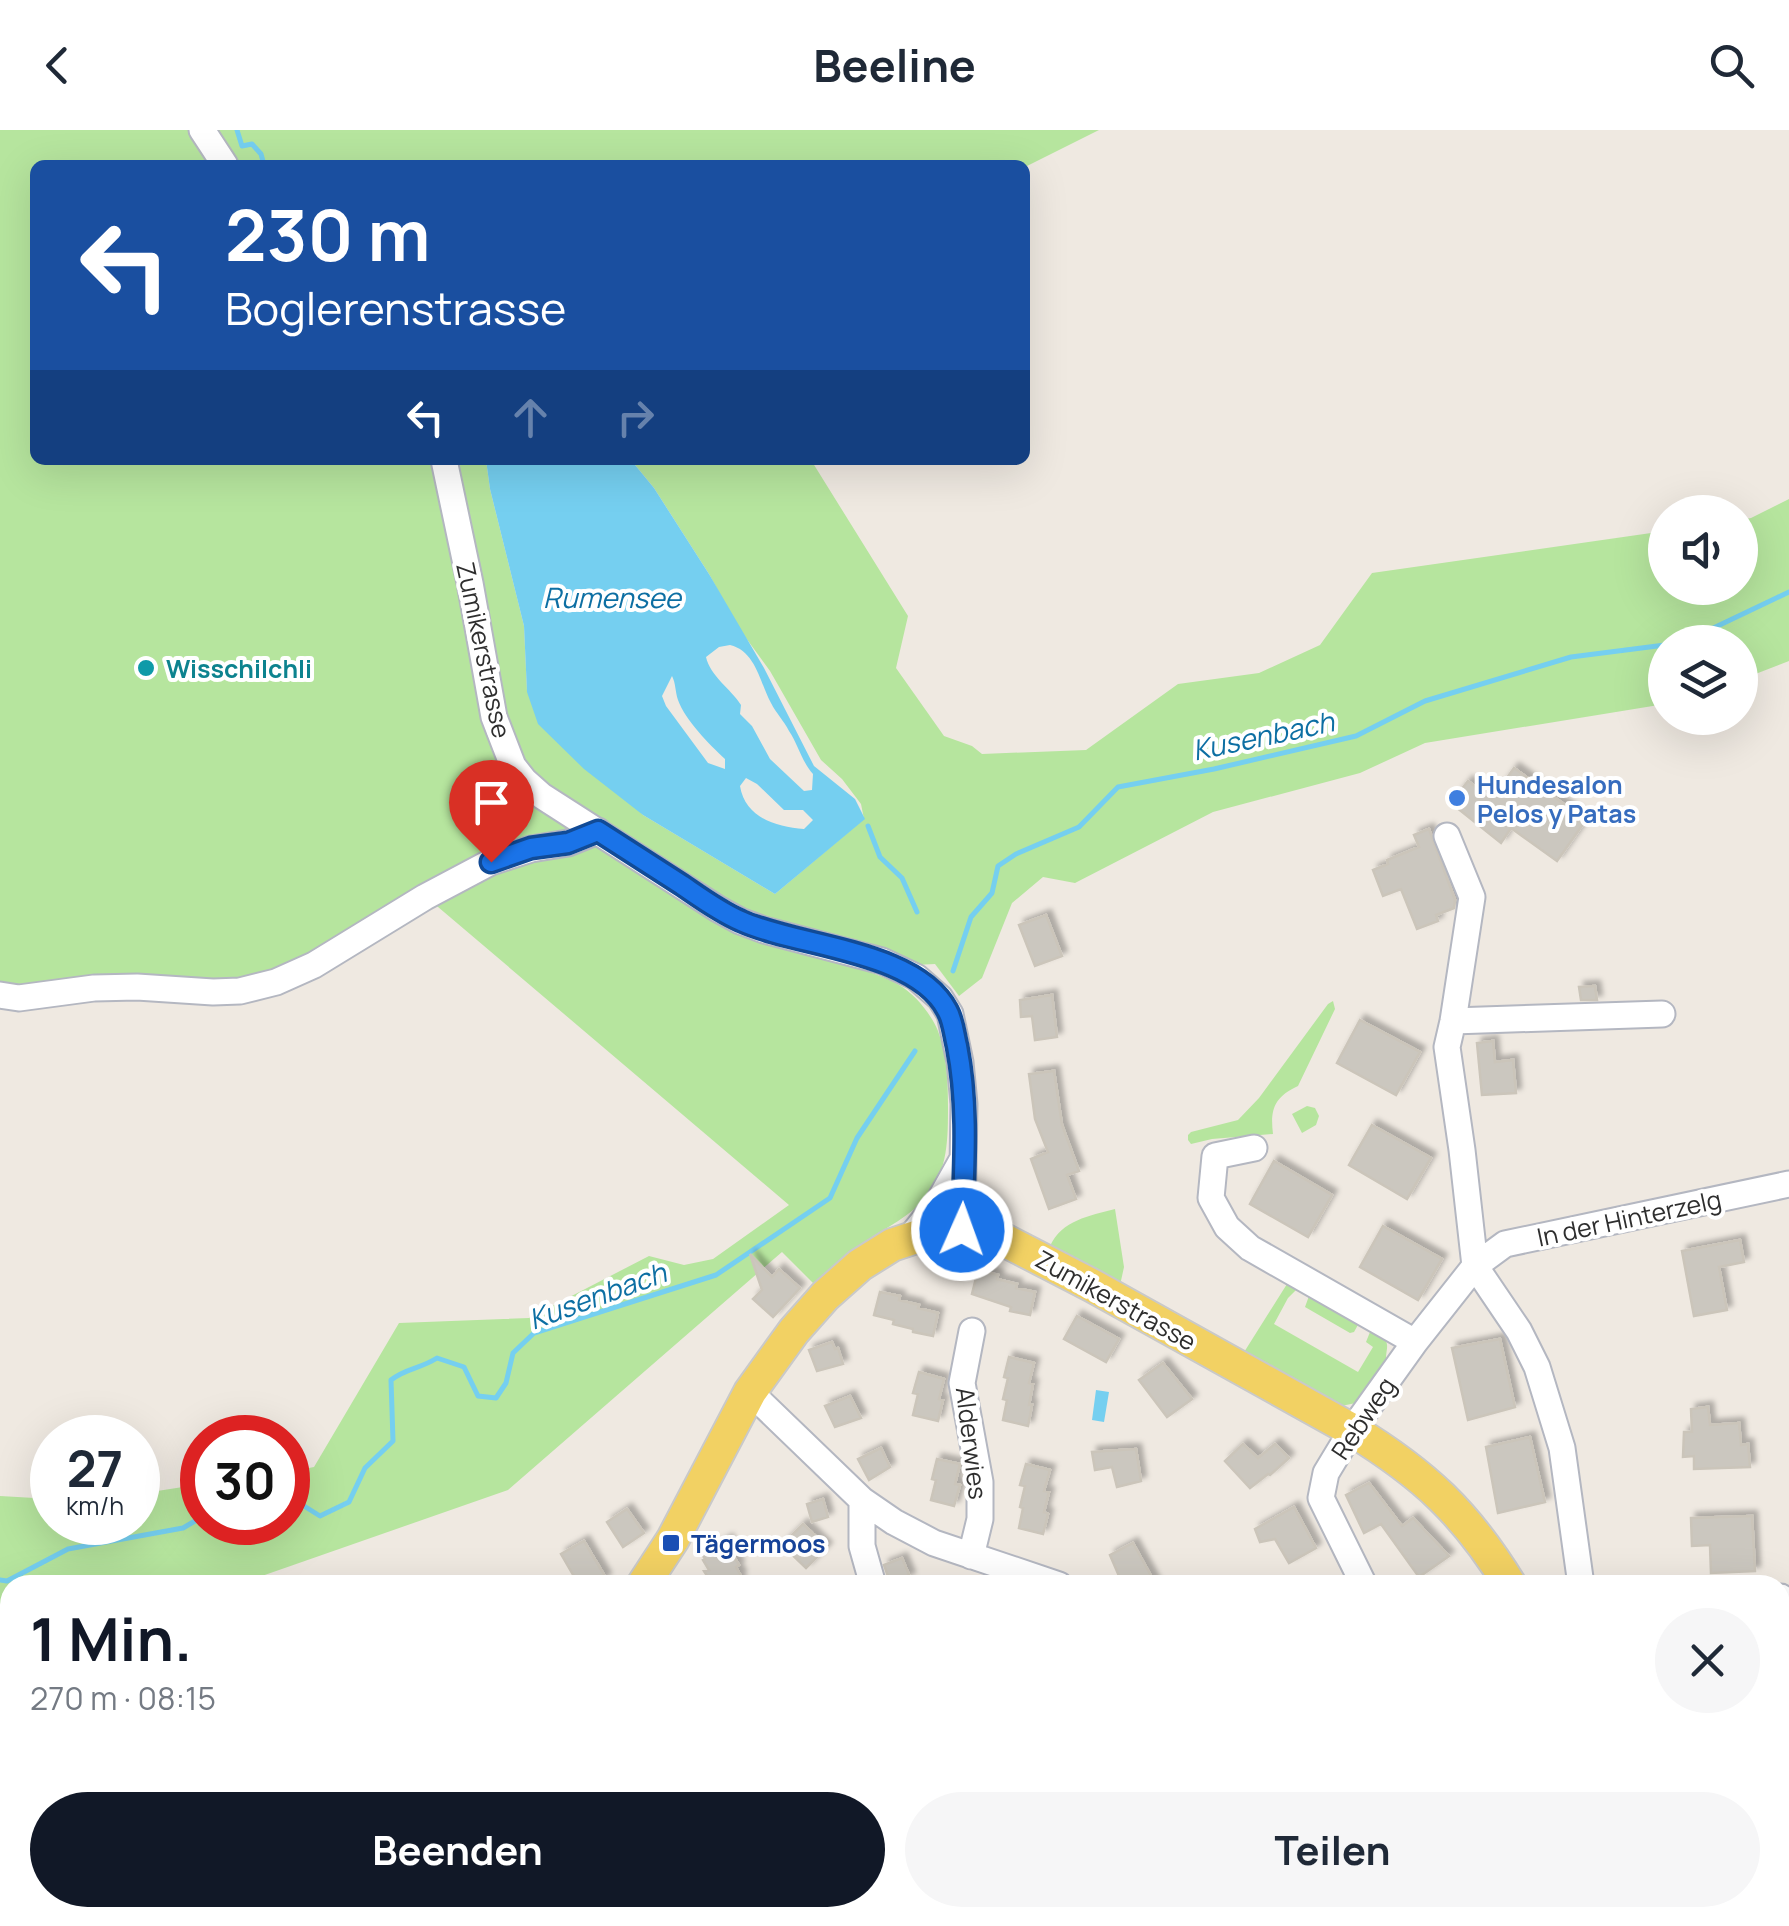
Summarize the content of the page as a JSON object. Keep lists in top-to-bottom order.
{
  "streets": {
    "main road": ["Zumikerstrasse"],
    "street": ["In der Hinterzelg", "Rebweg", "Alderwies"]
  },
  "crossings": [
    ["Zumikerstrasse", "Rebweg"],
    ["In der Hinterzelg", "Rebweg"]
  ],
  "water": ["Rumensee", "Kusenbach"],
  "places": {
    "other": ["Wisschilchli", "Hundesalon Pelos y Patas"],
    "transit": ["Tägermoos"]
  },
  "page": {
    "header": "Beeline",
    "turn": ["230 m", "Boglerenstrasse"],
    "speed": "27 km/h",
    "limit": "30",
    "heading": ["1 Min.", "270 m · 08:15"],
    "buttons": ["Beenden", "Teilen"]
  }
}
